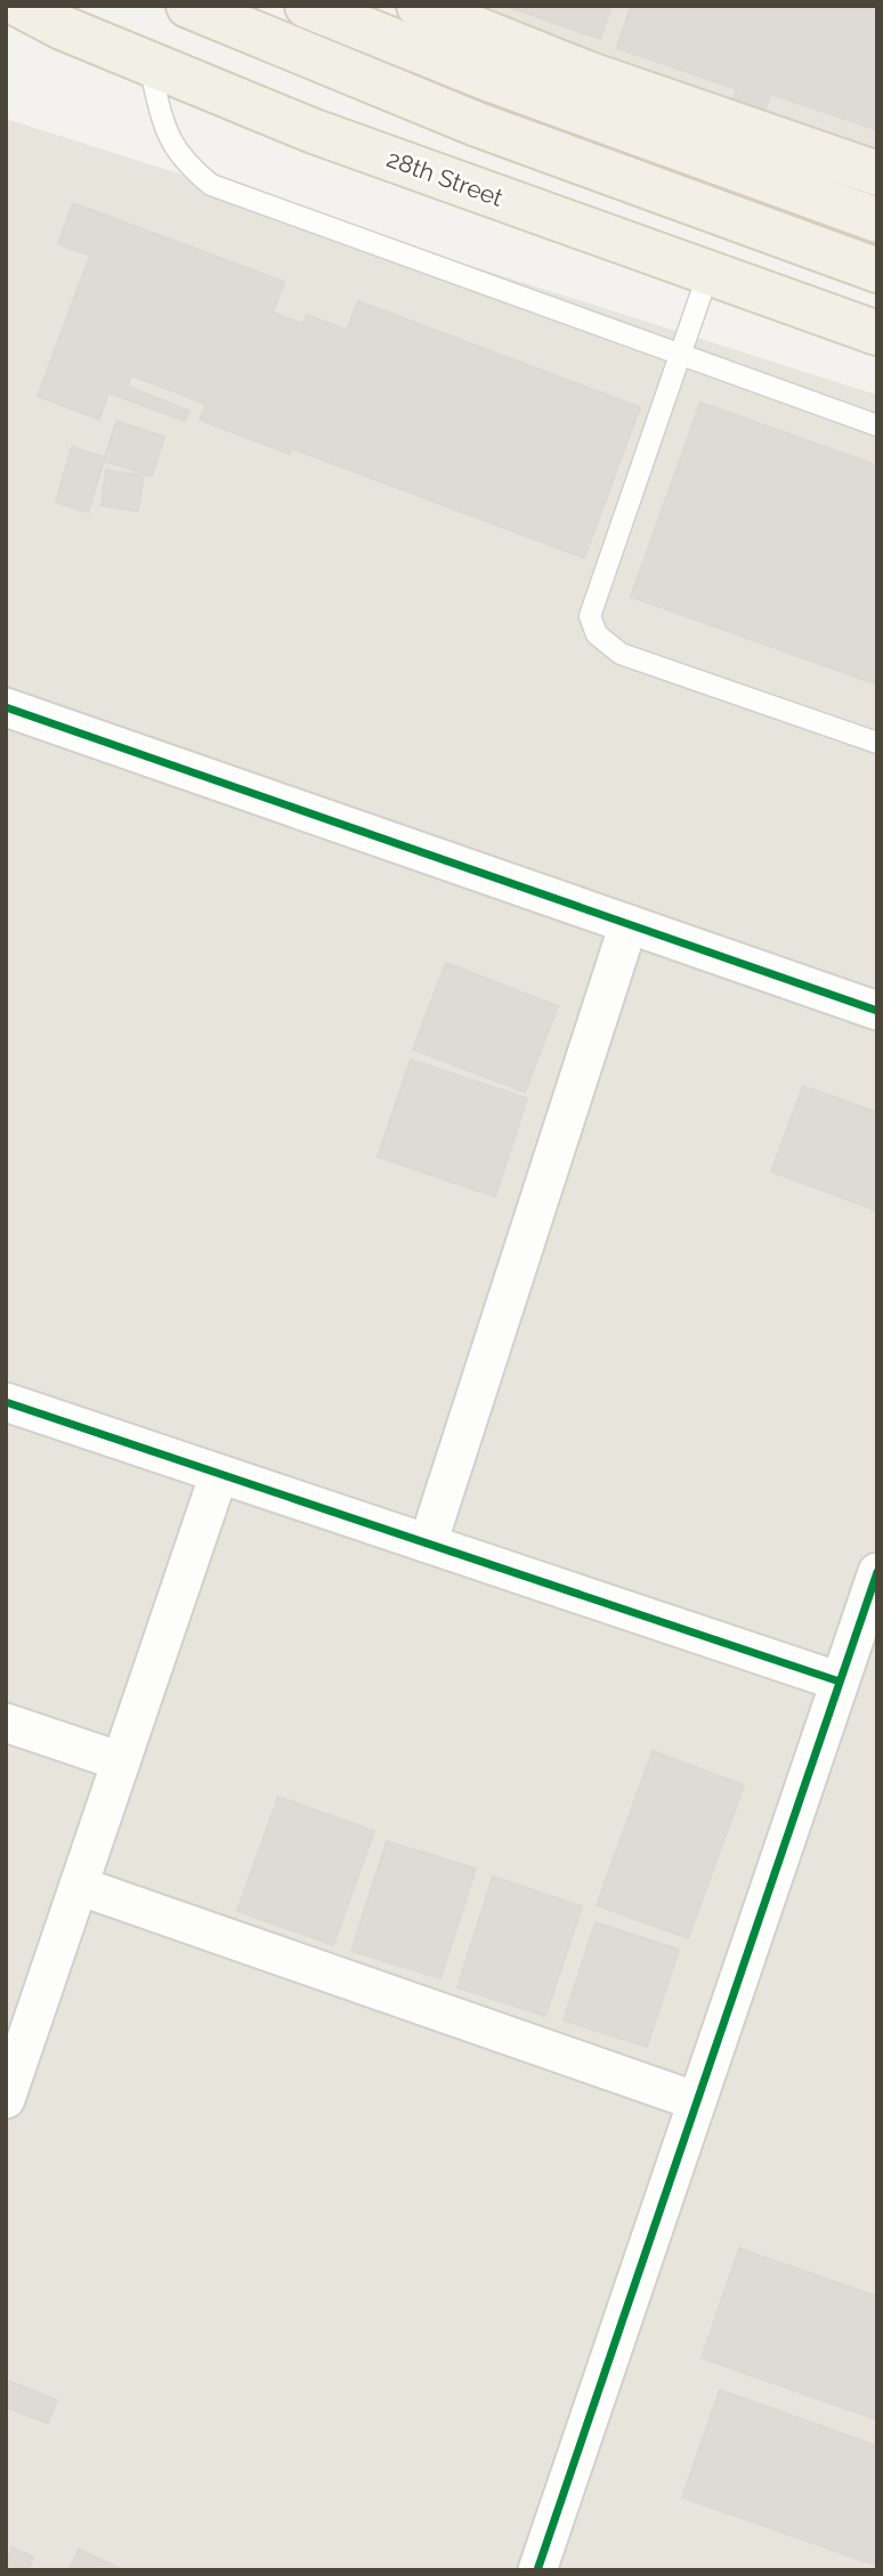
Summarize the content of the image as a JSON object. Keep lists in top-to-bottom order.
{
  "streets": {
    "main road": ["28th Street"]
  }
}
